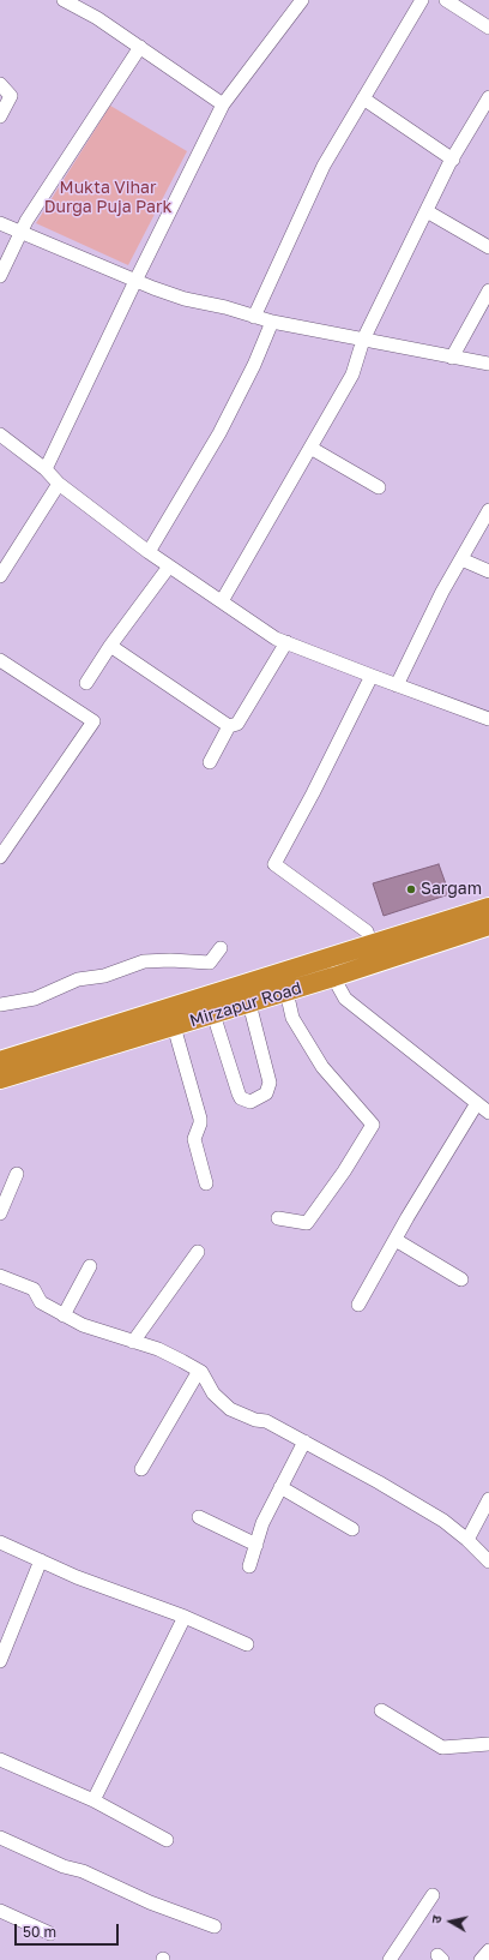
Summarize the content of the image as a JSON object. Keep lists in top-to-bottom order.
{
  "streets": {
    "highway": ["Mirzapur Road"]
  },
  "parks": ["Mukta Vihar Durga Puja Park"],
  "places": ["Sargam"],
  "scale_bar": "50 m",
  "north": "left"
}
